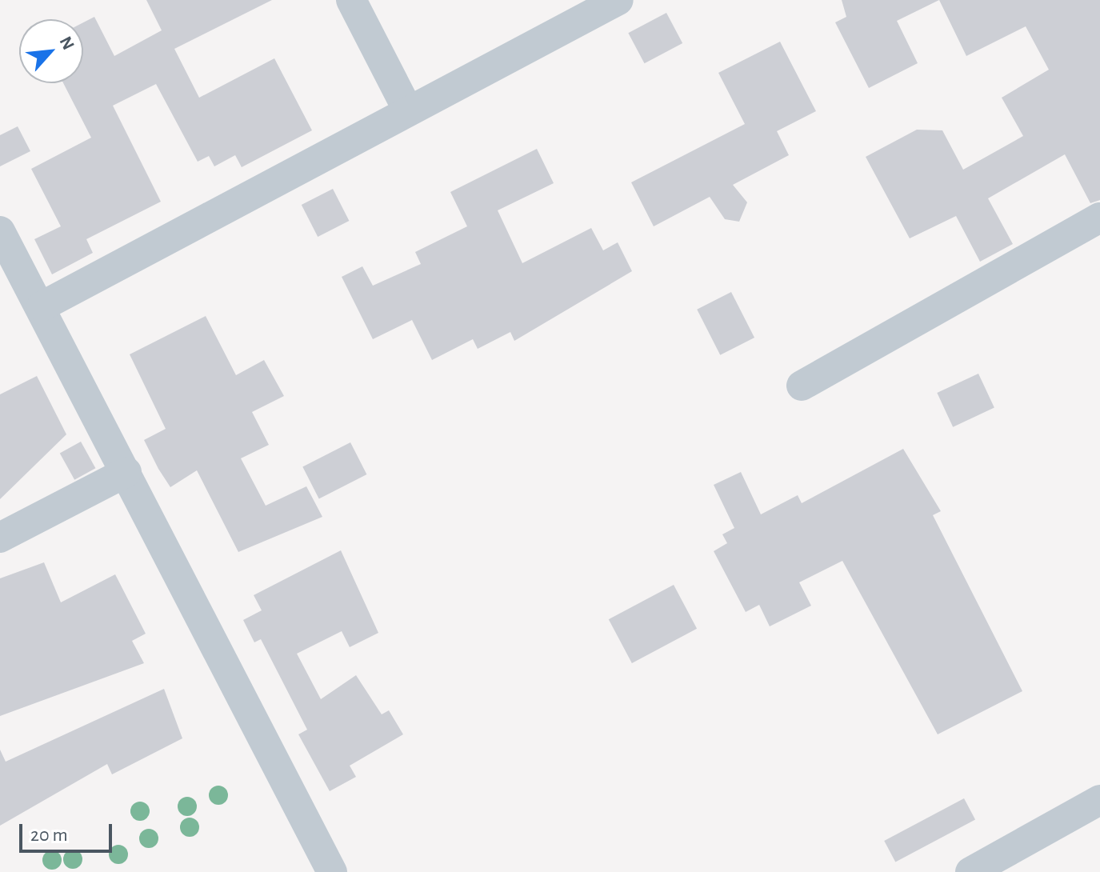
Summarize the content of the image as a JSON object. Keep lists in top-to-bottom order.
{
  "scale_bar": "20 m",
  "north": "top right"
}
